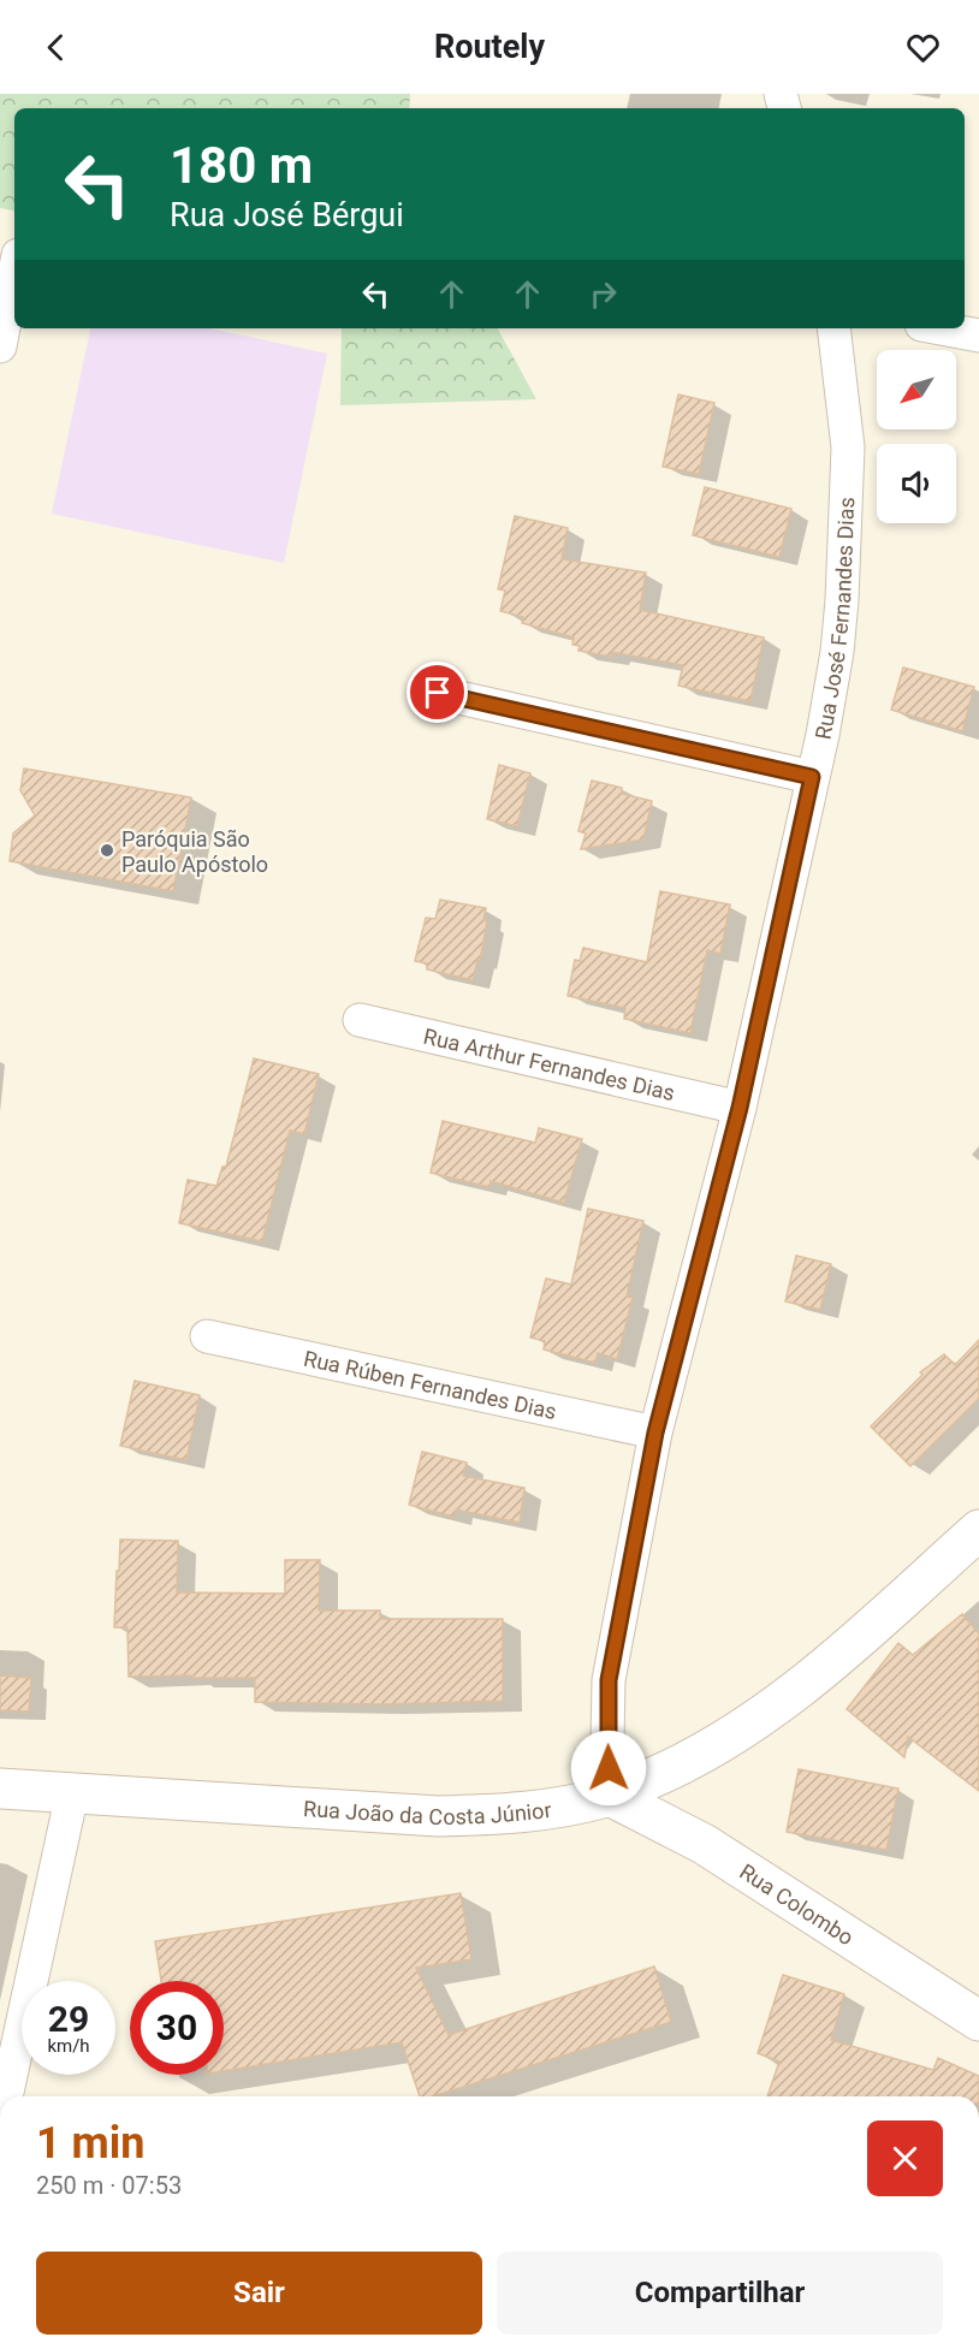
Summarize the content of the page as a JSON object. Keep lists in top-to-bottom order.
{
  "streets": {
    "main road": ["Rua João da Costa Júnior", "Rua Colombo"],
    "street": ["Rua José Fernandes Dias", "Rua Arthur Fernandes Dias", "Rua Rúben Fernandes Dias"]
  },
  "crossings": [
    ["Rua José Fernandes Dias", "Rua Arthur Fernandes Dias"],
    ["Rua José Fernandes Dias", "Rua Rúben Fernandes Dias"],
    ["Rua José Fernandes Dias", "Rua João da Costa Júnior"],
    ["Rua José Fernandes Dias", "Rua Colombo"],
    ["Rua João da Costa Júnior", "Rua Colombo"]
  ],
  "places": ["Paróquia São Paulo Apóstolo"],
  "north": "bottom left",
  "page": {
    "header": "Routely",
    "turn": ["180 m", "Rua José Bérgui"],
    "speed": "29 km/h",
    "limit": "30",
    "heading": ["1 min", "250 m · 07:53"],
    "buttons": ["Sair", "Compartilhar"]
  }
}
